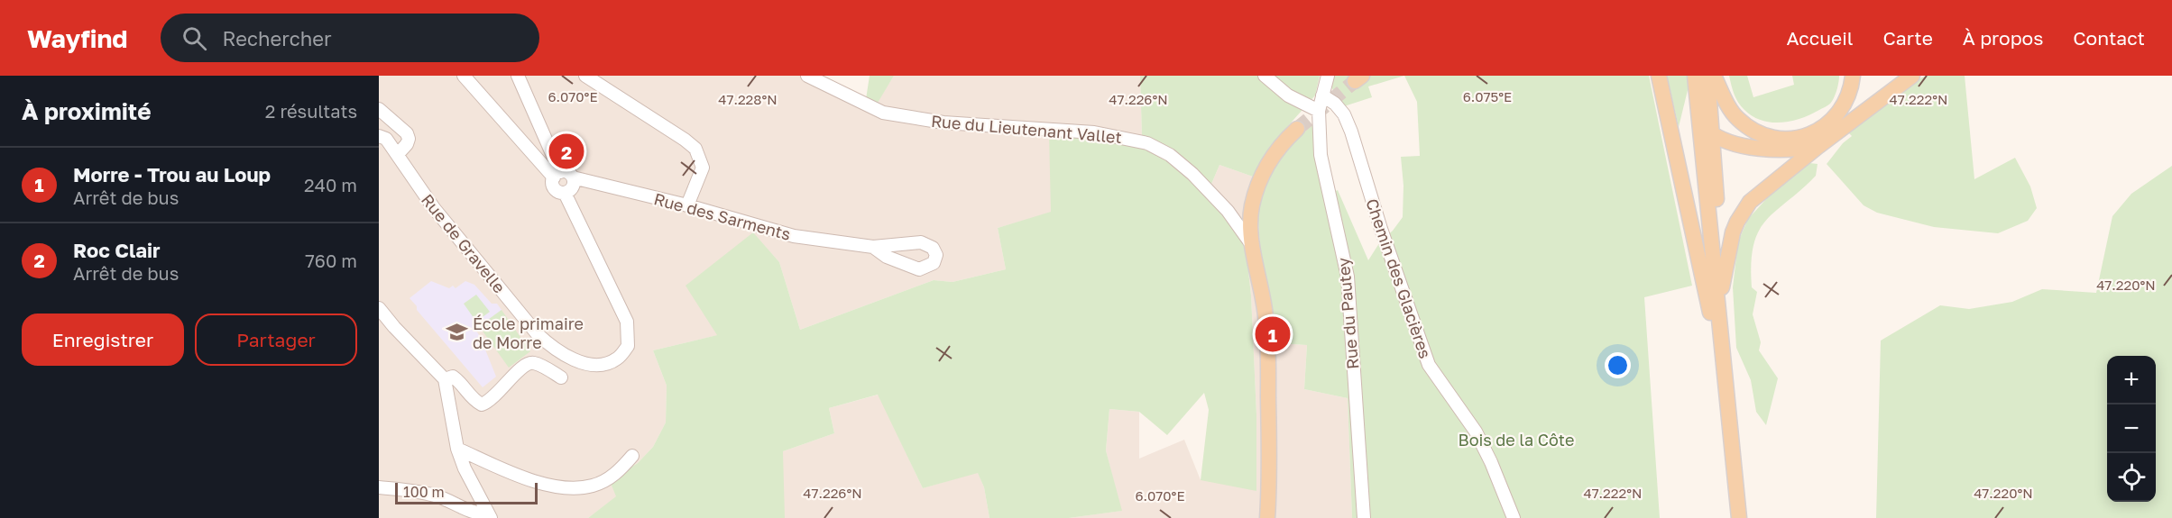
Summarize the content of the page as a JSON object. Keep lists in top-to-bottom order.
{
  "streets": {
    "street": [
      "Rue du Lieutenant Vallet",
      "Rue des Sarments",
      "Rue de Gravelle",
      "Chemin des Glacières",
      "Rue du Pautey"
    ]
  },
  "crossings": [
    ["Rue des Sarments", "Rue de Gravelle"],
    ["Chemin des Glacières", "Rue du Pautey"]
  ],
  "parks": ["Bois de la Côte"],
  "places": {
    "school or university": ["École primaire de Morre"]
  },
  "scale_bar": "100 m",
  "page": {
    "header": "Wayfind",
    "search": "Rechercher",
    "nav": [
      "Accueil",
      "Carte",
      "À propos",
      "Contact"
    ],
    "heading": ["À proximité", "2 résultats"],
    "pins": ["2", "1"],
    "list": [
      {
        "mark": "1",
        "name": "Morre - Trou au Loup",
        "note": "Arrêt de bus",
        "value": "240 m"
      },
      {
        "mark": "2",
        "name": "Roc Clair",
        "note": "Arrêt de bus",
        "value": "760 m"
      }
    ],
    "buttons": ["Enregistrer", "Partager"],
    "map_buttons": ["+", "−"],
    "scale": "100 m"
  },
  "coordinates": [
    "6.070°E",
    "6.075°E",
    "47.228°N",
    "47.226°N",
    "47.222°N",
    "47.220°N"
  ]
}
